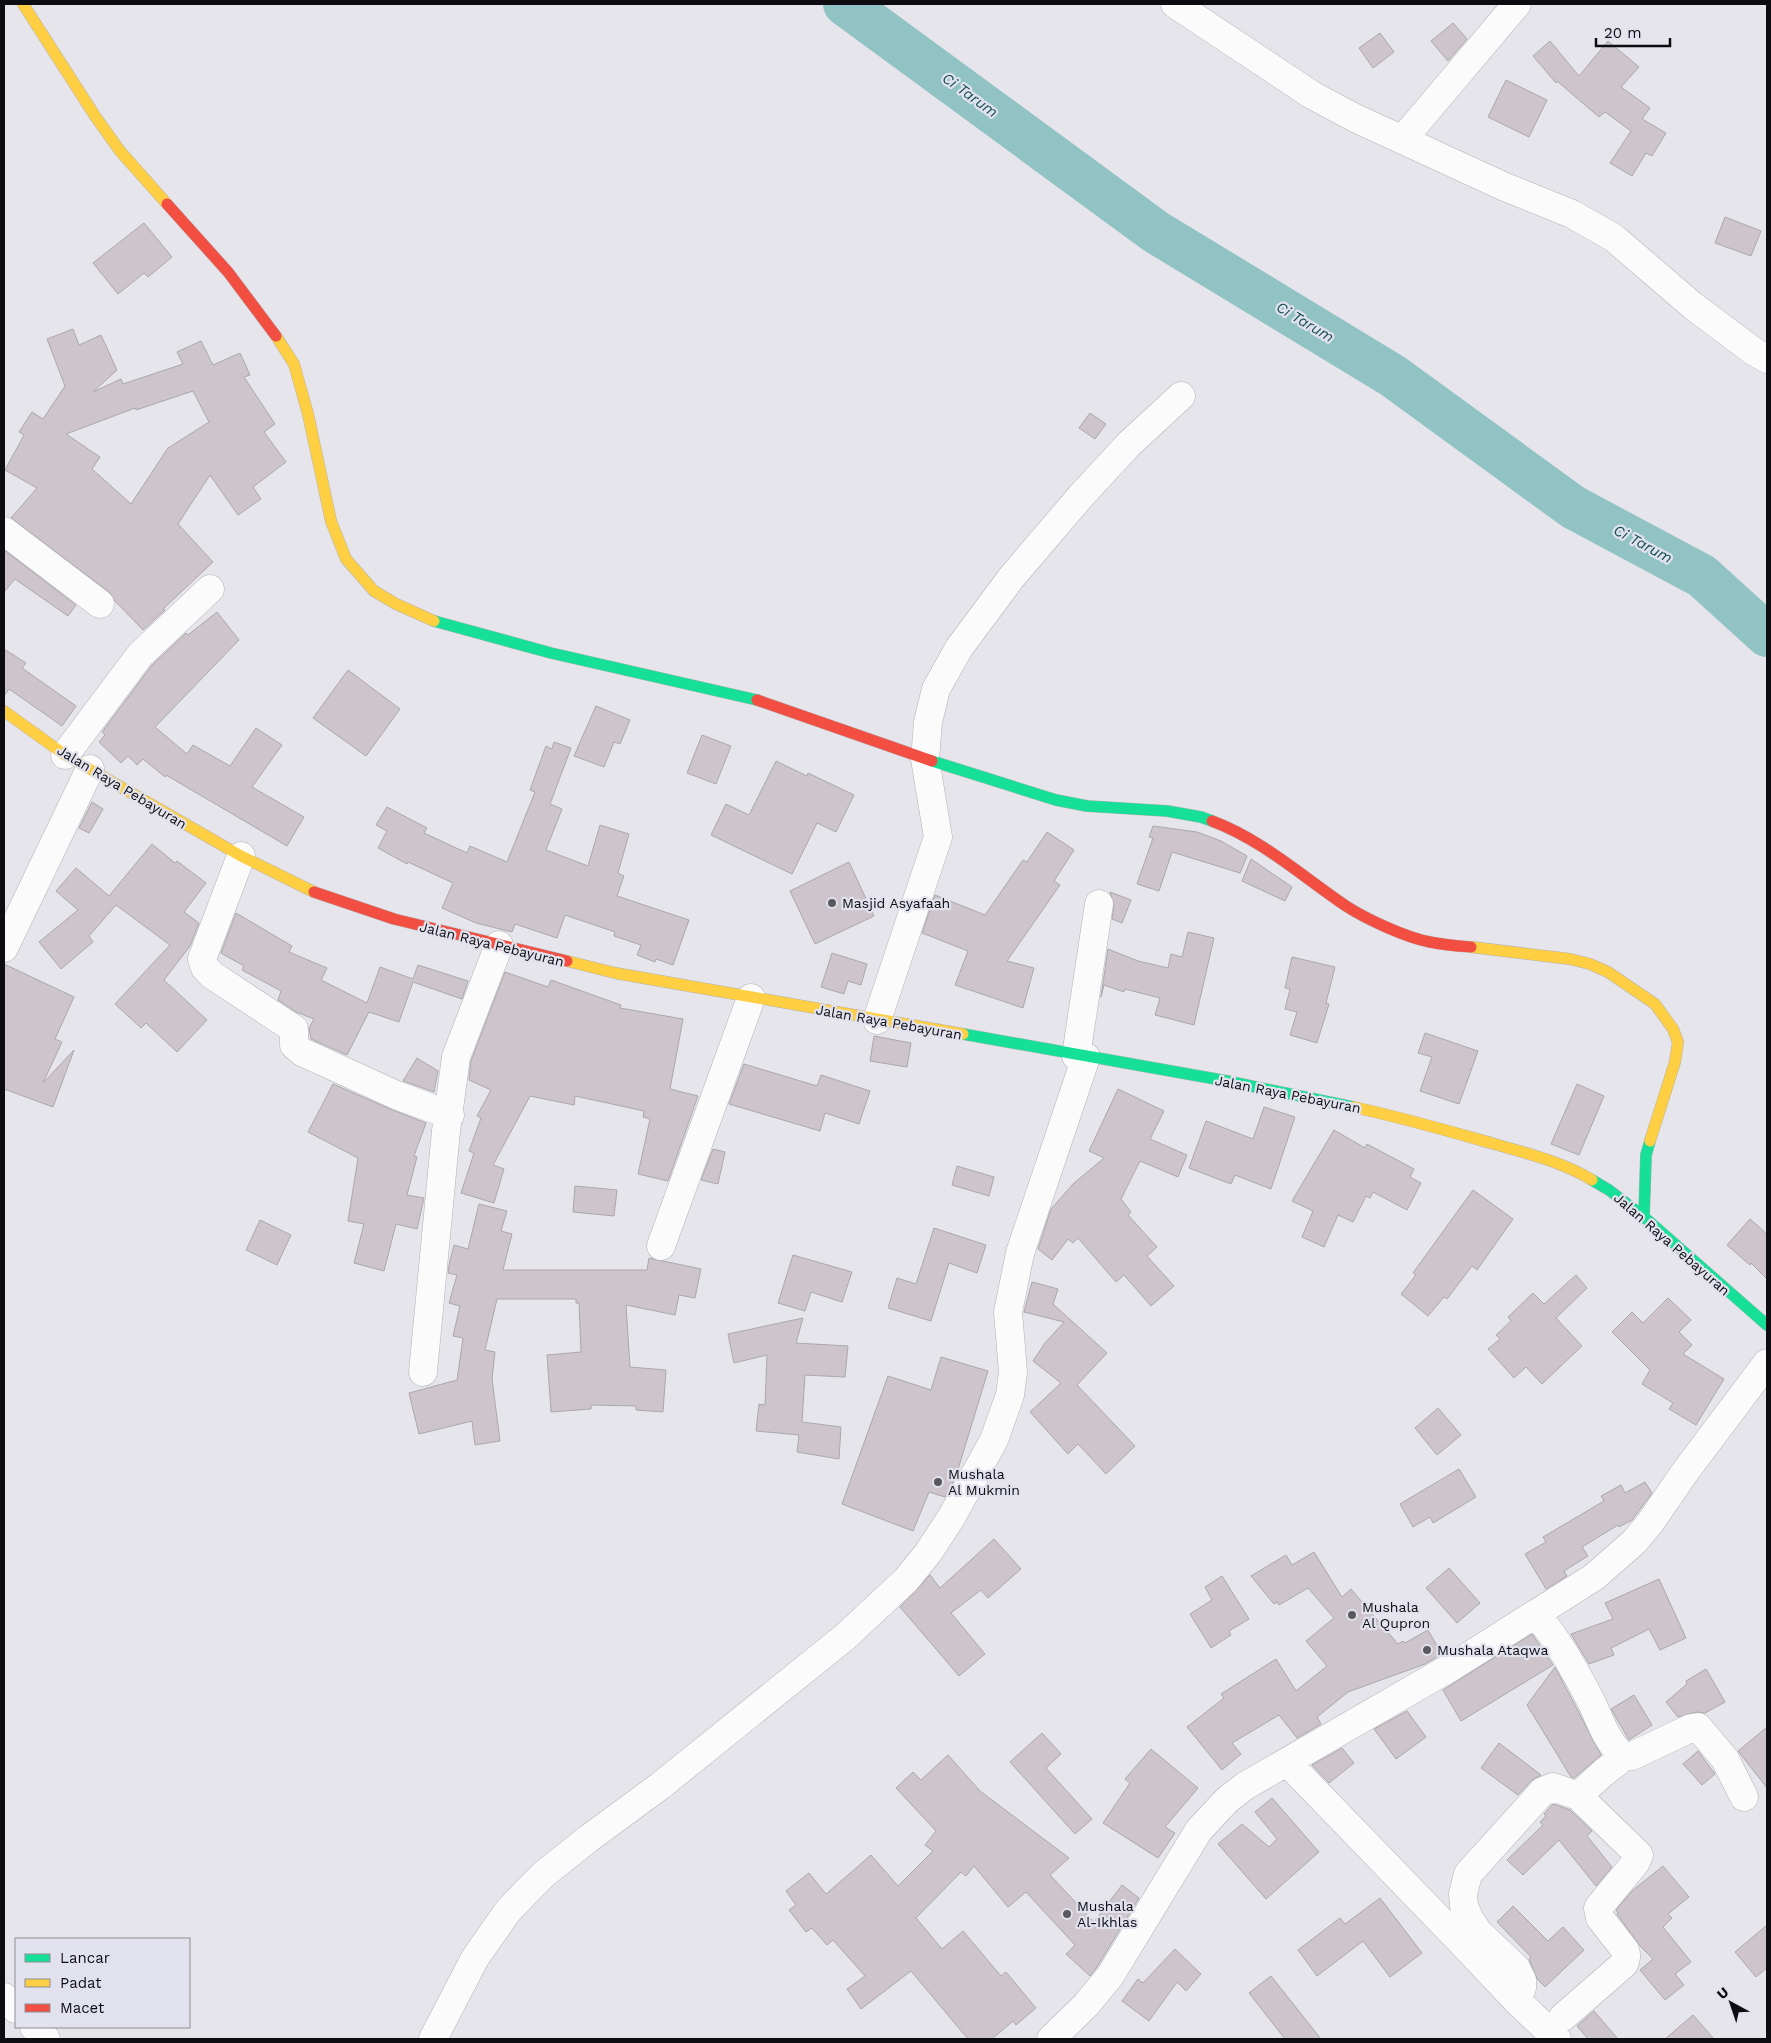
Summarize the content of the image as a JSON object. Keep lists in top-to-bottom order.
{
  "streets": {
    "street": ["Jalan Raya Pebayuran"]
  },
  "water": ["Ci Tarum"],
  "places": [
    "Masjid Asyafaah",
    "Mushala Al Mukmin",
    "Mushala Al Qupron",
    "Mushala Ataqwa",
    "Mushala Al-Ikhlas"
  ],
  "legend": ["Lancar", "Padat", "Macet"],
  "scale_bar": "20 m",
  "north": "top left"
}
